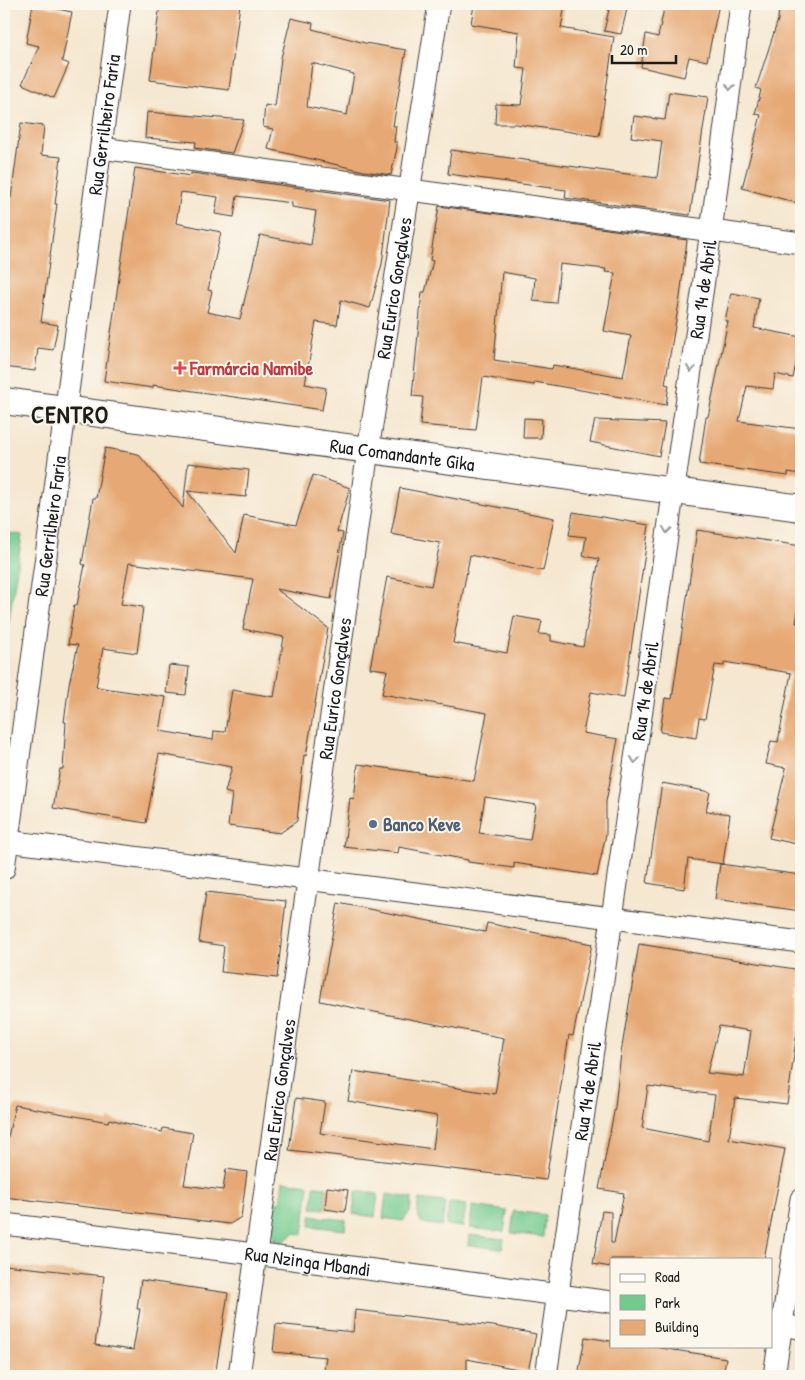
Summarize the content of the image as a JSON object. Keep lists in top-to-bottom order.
{
  "streets": {
    "street": [
      "Rua Gerrilheiro Faria",
      "Rua Eurico Gonçalves",
      "Rua 14 de Abril",
      "Rua Comandante Gika",
      "Rua Nzinga Mbandi"
    ]
  },
  "crossings": [
    ["Rua Gerrilheiro Faria", "Rua Comandante Gika"],
    ["Rua Eurico Gonçalves", "Rua Comandante Gika"],
    ["Rua Eurico Gonçalves", "Rua Nzinga Mbandi"],
    ["Rua 14 de Abril", "Rua Comandante Gika"],
    ["Rua 14 de Abril", "Rua Nzinga Mbandi"]
  ],
  "one_way": ["Rua 14 de Abril"],
  "districts": ["CENTRO"],
  "places": {
    "health": ["Farmárcia Namibe"],
    "other": ["Banco Keve"]
  },
  "legend": ["Road", "Park", "Building"],
  "scale_bar": "20 m"
}
